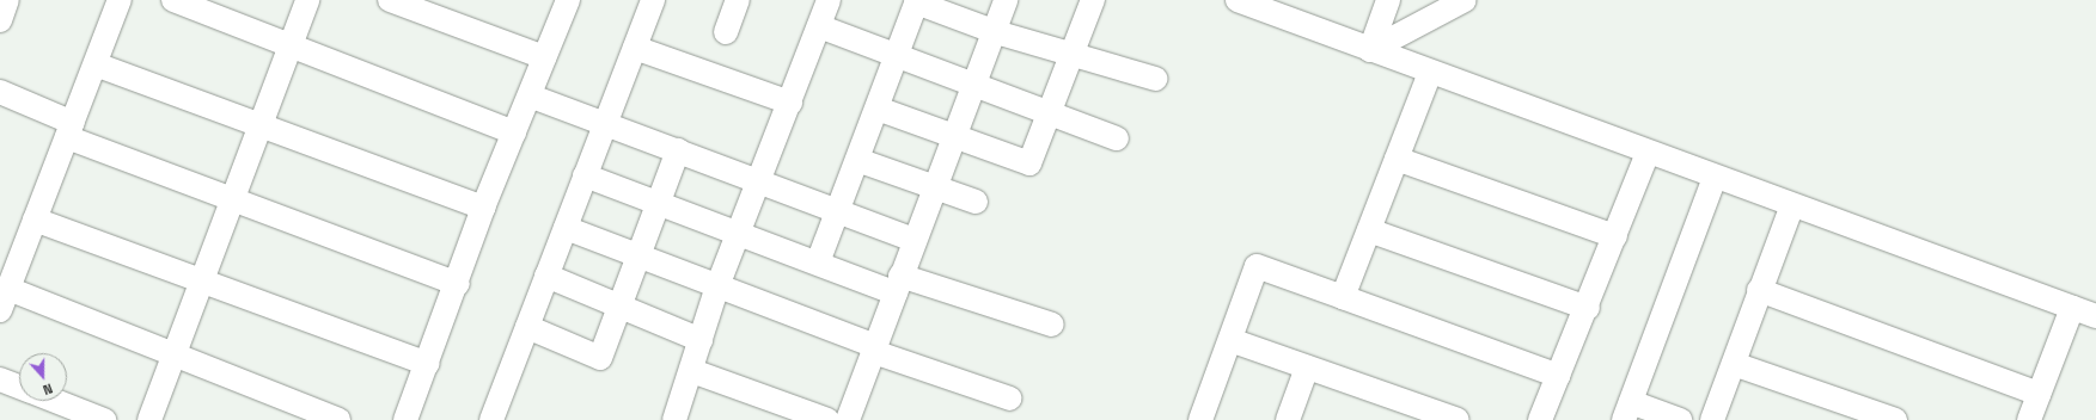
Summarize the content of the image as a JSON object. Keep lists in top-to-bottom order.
{
  "north": "bottom"
}
